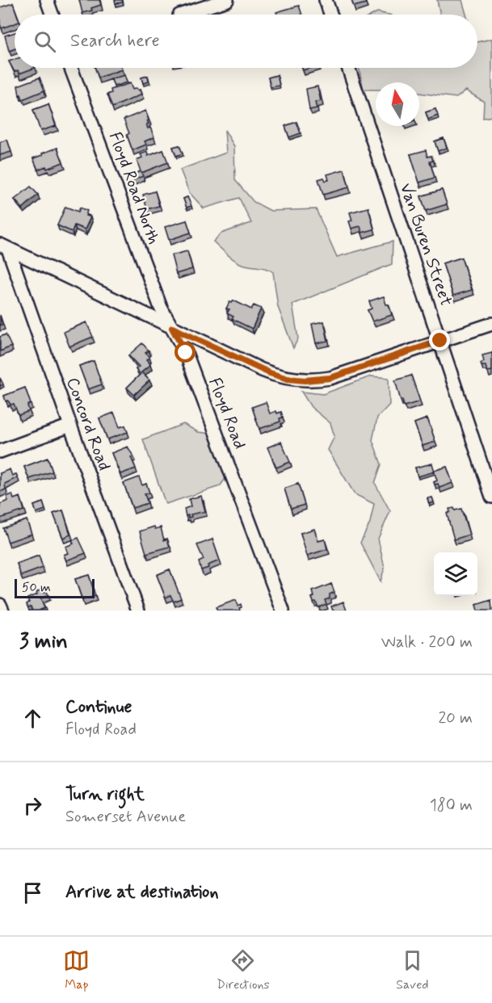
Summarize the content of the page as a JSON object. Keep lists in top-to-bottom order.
{
  "streets": {
    "street": [
      "Floyd Road North",
      "Van Buren Street",
      "Floyd Road",
      "Concord Road"
    ]
  },
  "crossings": [
    ["Floyd Road North", "Floyd Road"]
  ],
  "scale_bar": "50 m",
  "north": "top",
  "page": {
    "search": "Search here",
    "scale": "50 m",
    "heading": ["3 min", "Walk · 200 m"],
    "list": [
      ["Continue", "Floyd Road", "20 m"],
      ["Turn right", "Somerset Avenue", "180 m"],
      "Arrive at destination"
    ],
    "nav": ["Map", "Directions", "Saved"]
  }
}
